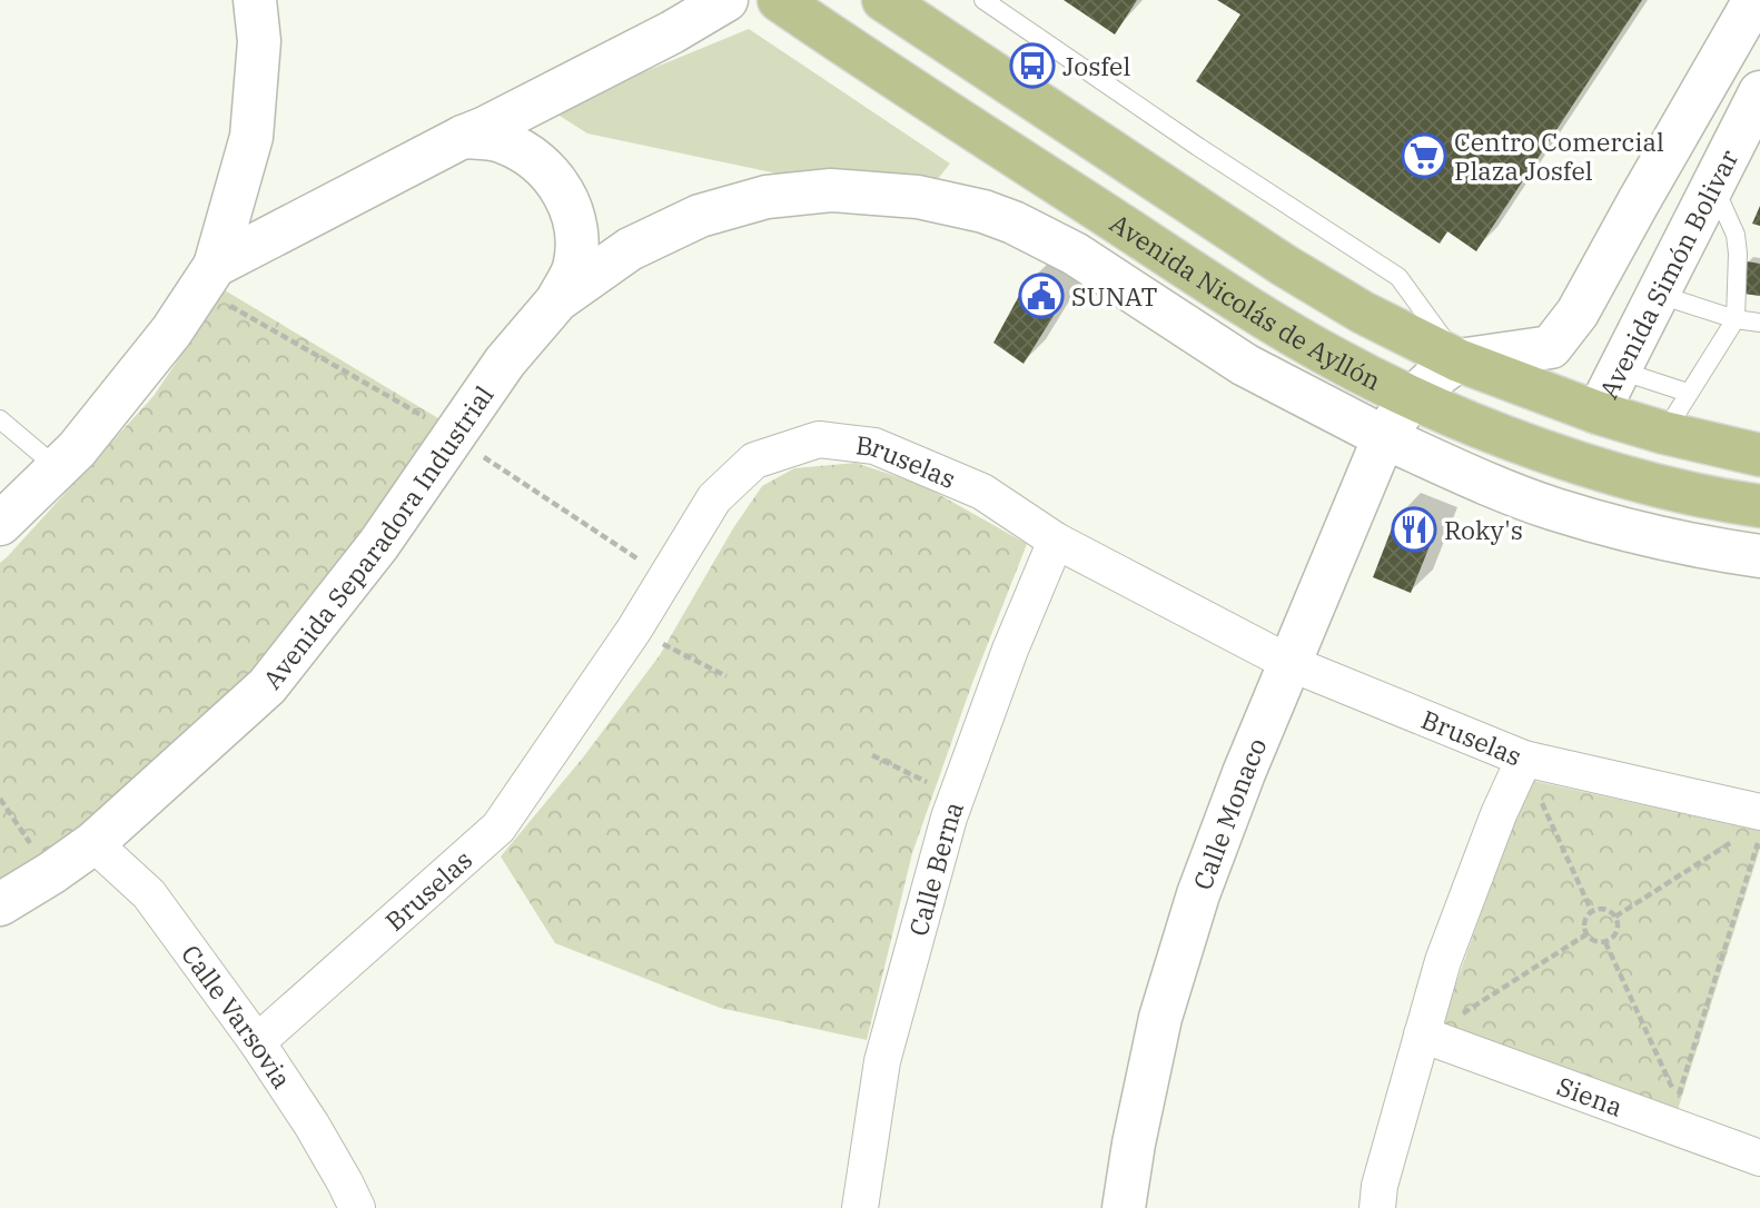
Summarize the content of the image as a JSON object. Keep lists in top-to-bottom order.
{
  "streets": {
    "main road": [
      "Avenida Simón Bolivar",
      "Avenida Nicolás de Ayllón",
      "Avenida Separadora Industrial",
      "Calle Monaco"
    ],
    "street": [
      "Bruselas",
      "Calle Berna",
      "Calle Varsovia",
      "Siena"
    ]
  },
  "crossings": [
    ["Avenida Simón Bolivar", "Avenida Nicolás de Ayllón"],
    ["Avenida Nicolás de Ayllón", "Avenida Separadora Industrial"],
    ["Avenida Nicolás de Ayllón", "Calle Monaco"],
    ["Bruselas", "Calle Monaco"],
    ["Bruselas", "Calle Berna"],
    ["Bruselas", "Calle Varsovia"],
    ["Avenida Separadora Industrial", "Calle Varsovia"]
  ],
  "places": {
    "bus stop": ["Josfel"],
    "supermarket": ["Centro Comercial Plaza Josfel"],
    "public building": ["SUNAT"],
    "restaurant": ["Roky's"]
  }
}
